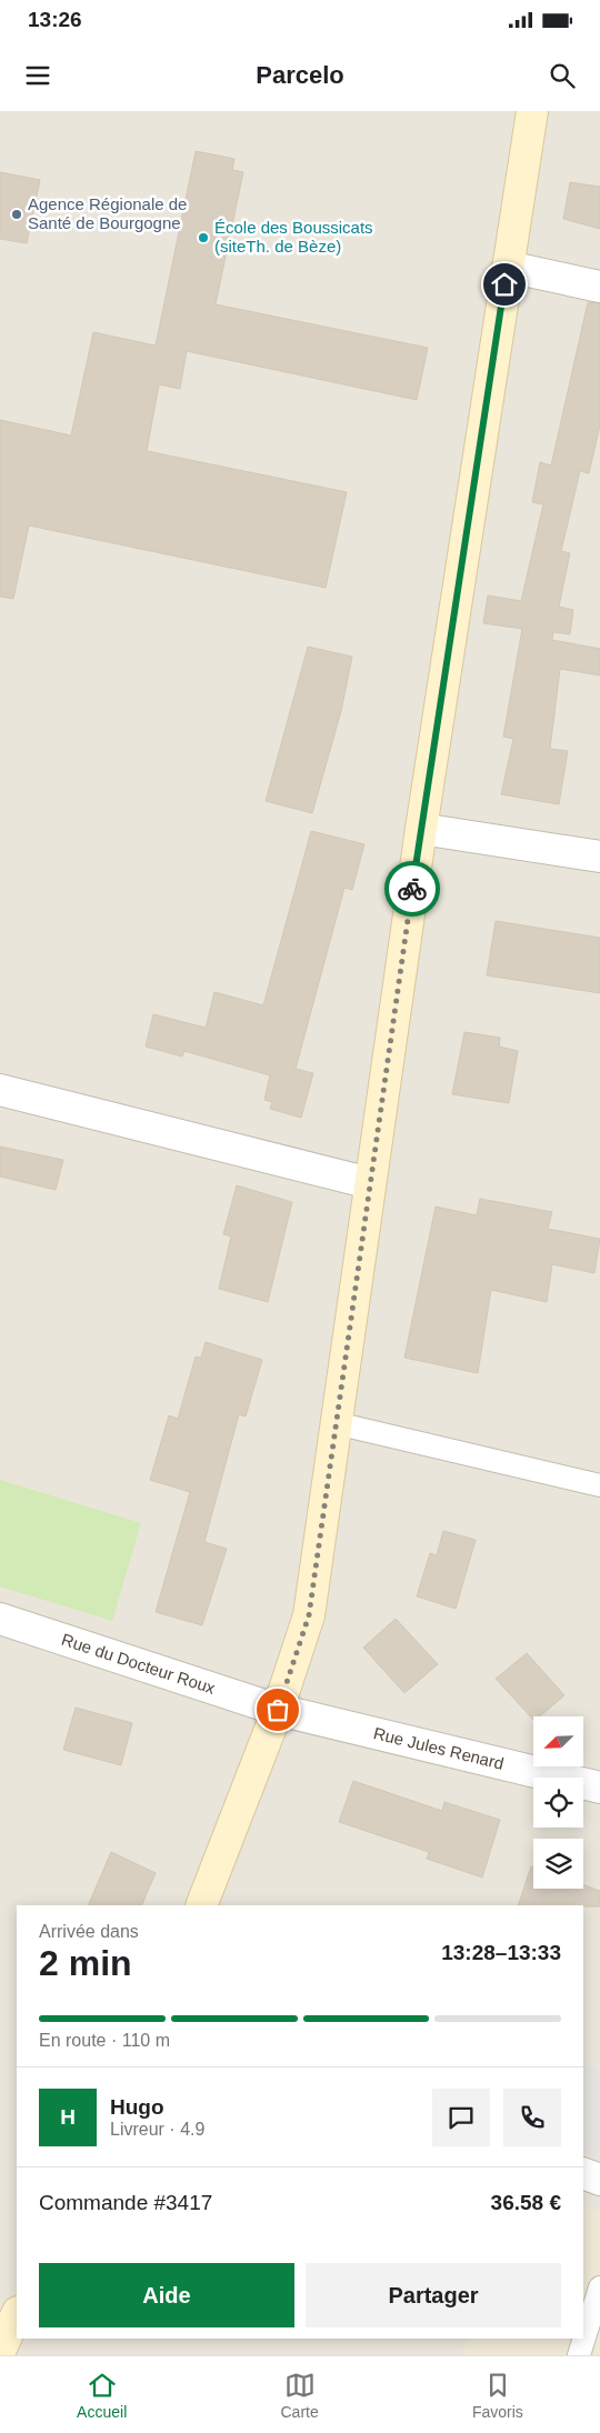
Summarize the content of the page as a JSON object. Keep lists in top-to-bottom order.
{
  "streets": {
    "street": ["Rue du Docteur Roux", "Rue Jules Renard"]
  },
  "crossings": [
    ["Rue du Docteur Roux", "Rue Jules Renard"]
  ],
  "places": ["Agence Régionale de Santé de Bourgogne", "École des Boussicats (siteTh. de Bèze)"],
  "north": "bottom left",
  "page": {
    "status": "13:26",
    "header": "Parcelo",
    "heading": ["2 min", "Arrivée dans", "13:28–13:33"],
    "panel": [
      "Hugo",
      "Livreur · 4.9",
      "Commande #3417",
      "36.58 €"
    ],
    "bar": "En route · 110 m",
    "round": "H",
    "buttons": ["Aide", "Partager"],
    "tabs": ["Accueil", "Carte", "Favoris"]
  }
}
